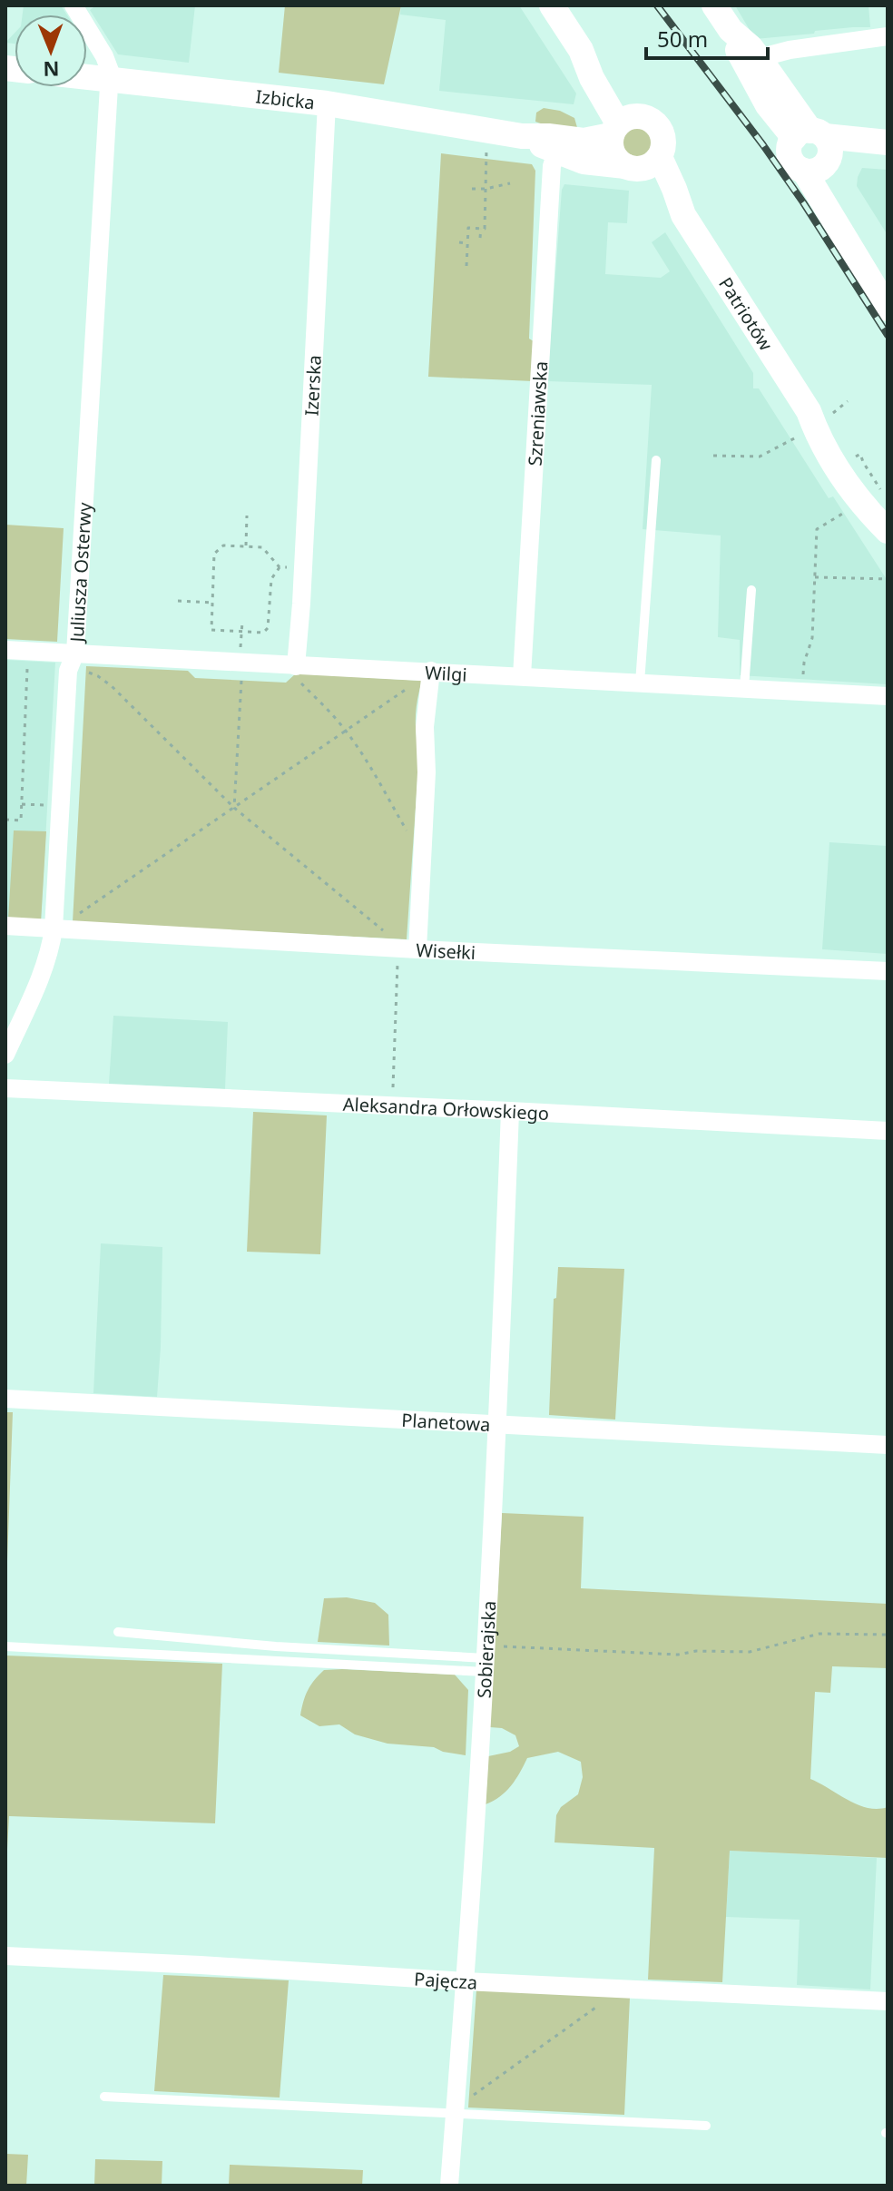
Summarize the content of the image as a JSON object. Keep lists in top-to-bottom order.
{
  "streets": {
    "main road": ["Izbicka", "Patriotów"],
    "street": [
      "Izerska",
      "Szreniawska",
      "Juliusza Osterwy",
      "Wilgi",
      "Wisełki",
      "Aleksandra Orłowskiego",
      "Planetowa",
      "Sobierajska",
      "Pajęcza"
    ]
  },
  "crossings": [
    ["Izbicka", "Patriotów"],
    ["Izbicka", "Izerska"],
    ["Izbicka", "Szreniawska"],
    ["Izbicka", "Juliusza Osterwy"],
    ["Izerska", "Wilgi"],
    ["Szreniawska", "Wilgi"],
    ["Juliusza Osterwy", "Wilgi"],
    ["Juliusza Osterwy", "Wisełki"],
    ["Aleksandra Orłowskiego", "Sobierajska"],
    ["Planetowa", "Sobierajska"],
    ["Sobierajska", "Pajęcza"]
  ],
  "scale_bar": "50 m",
  "north": "bottom"
}
